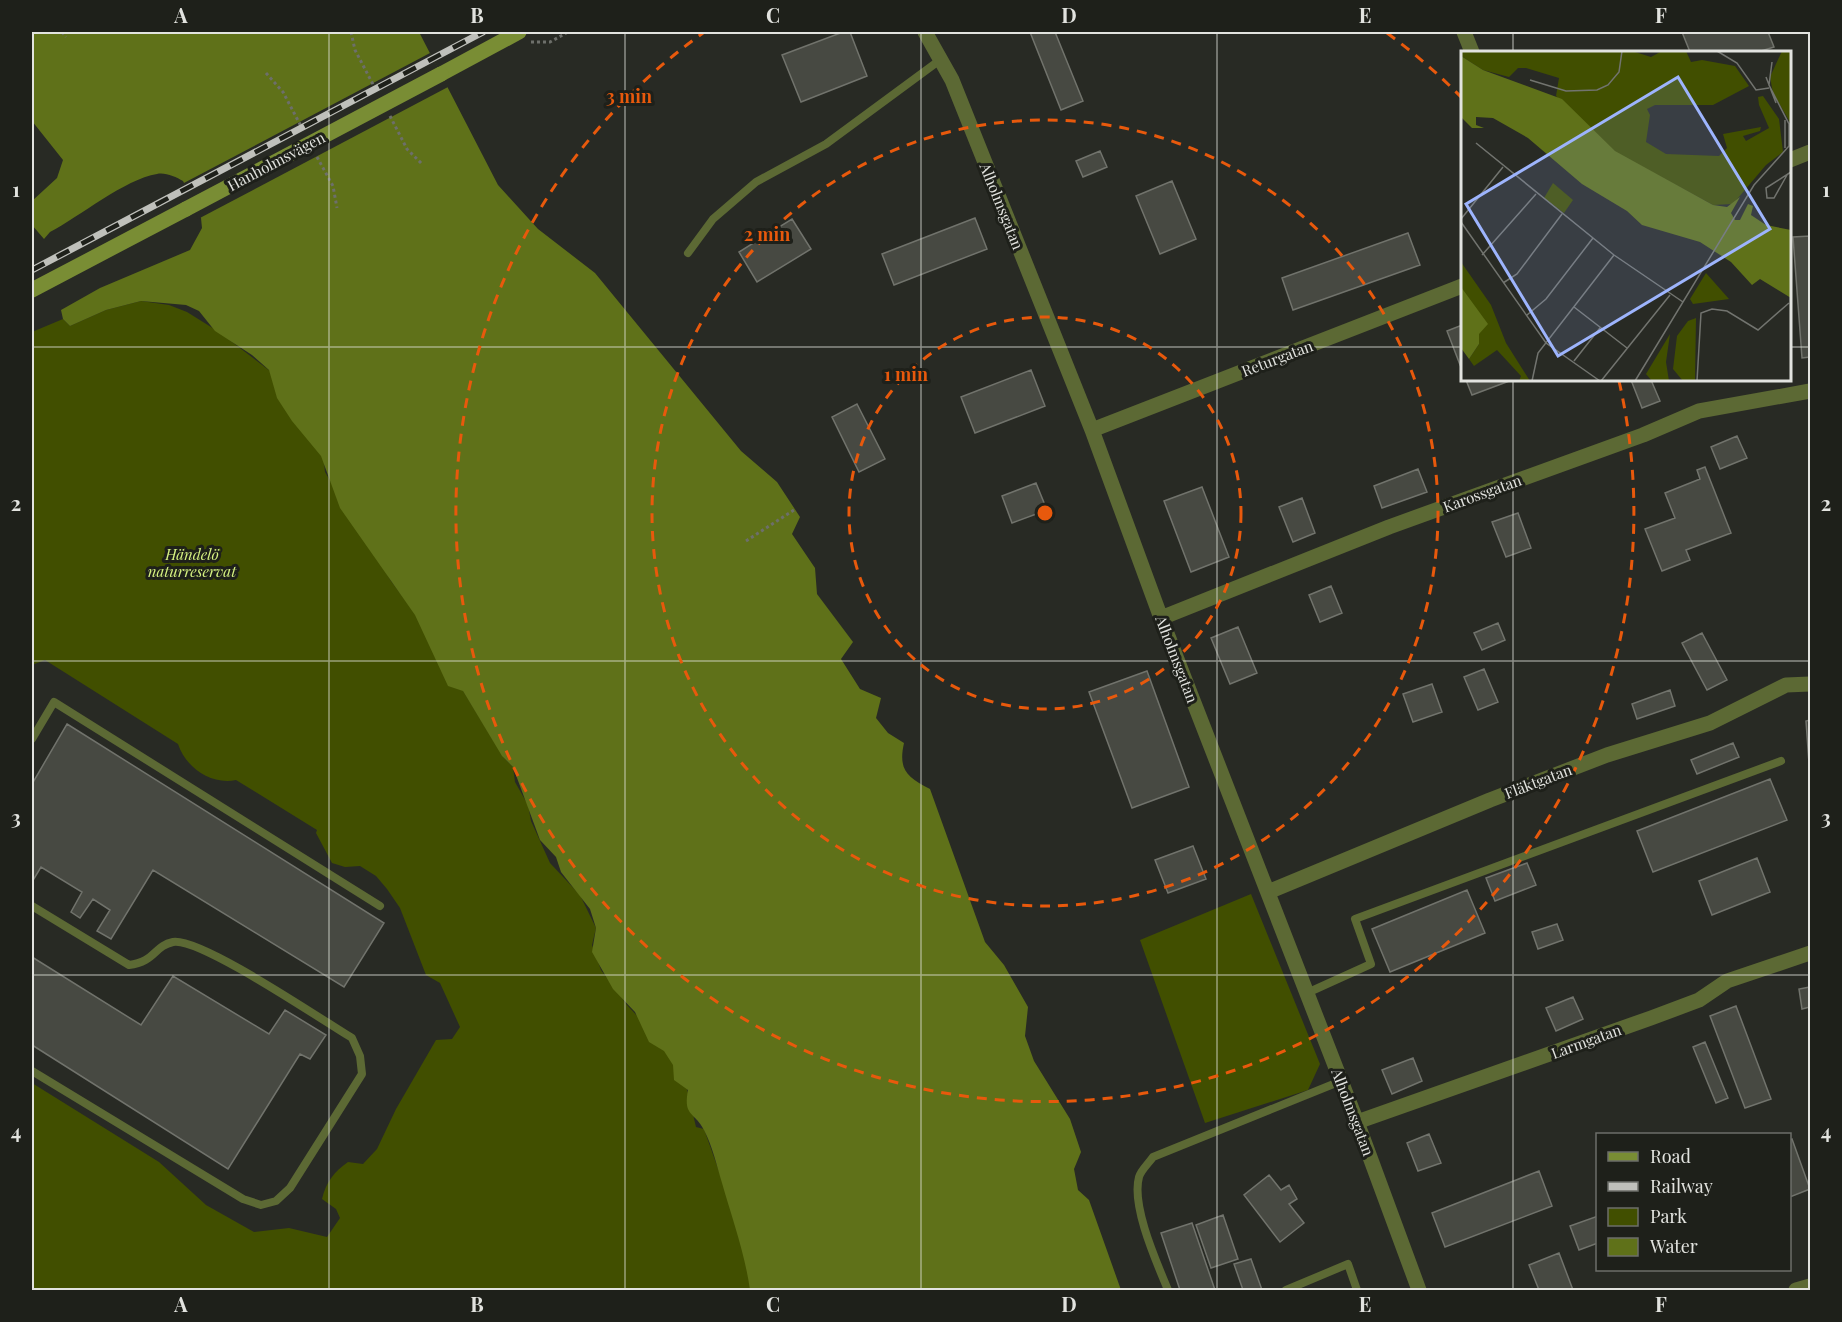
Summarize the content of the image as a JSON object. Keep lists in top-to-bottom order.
{
  "streets": {
    "street": [
      "Hanholmsvägen",
      "Alholmsgatan",
      "Returgatan",
      "Karossgatan",
      "Fläktgatan",
      "Larmgatan"
    ]
  },
  "crossings": [
    ["Alholmsgatan", "Returgatan"],
    ["Alholmsgatan", "Karossgatan"],
    ["Alholmsgatan", "Fläktgatan"],
    ["Alholmsgatan", "Larmgatan"]
  ],
  "parks": ["Händelö naturreservat"],
  "legend": [
    "Road",
    "Railway",
    "Park",
    "Water"
  ],
  "grid": {
    "columns": [
      "A",
      "B",
      "C",
      "D",
      "E",
      "F"
    ],
    "rows": [
      "1",
      "2",
      "3",
      "4"
    ]
  },
  "rings": ["3 min", "2 min", "1 min"]
}
